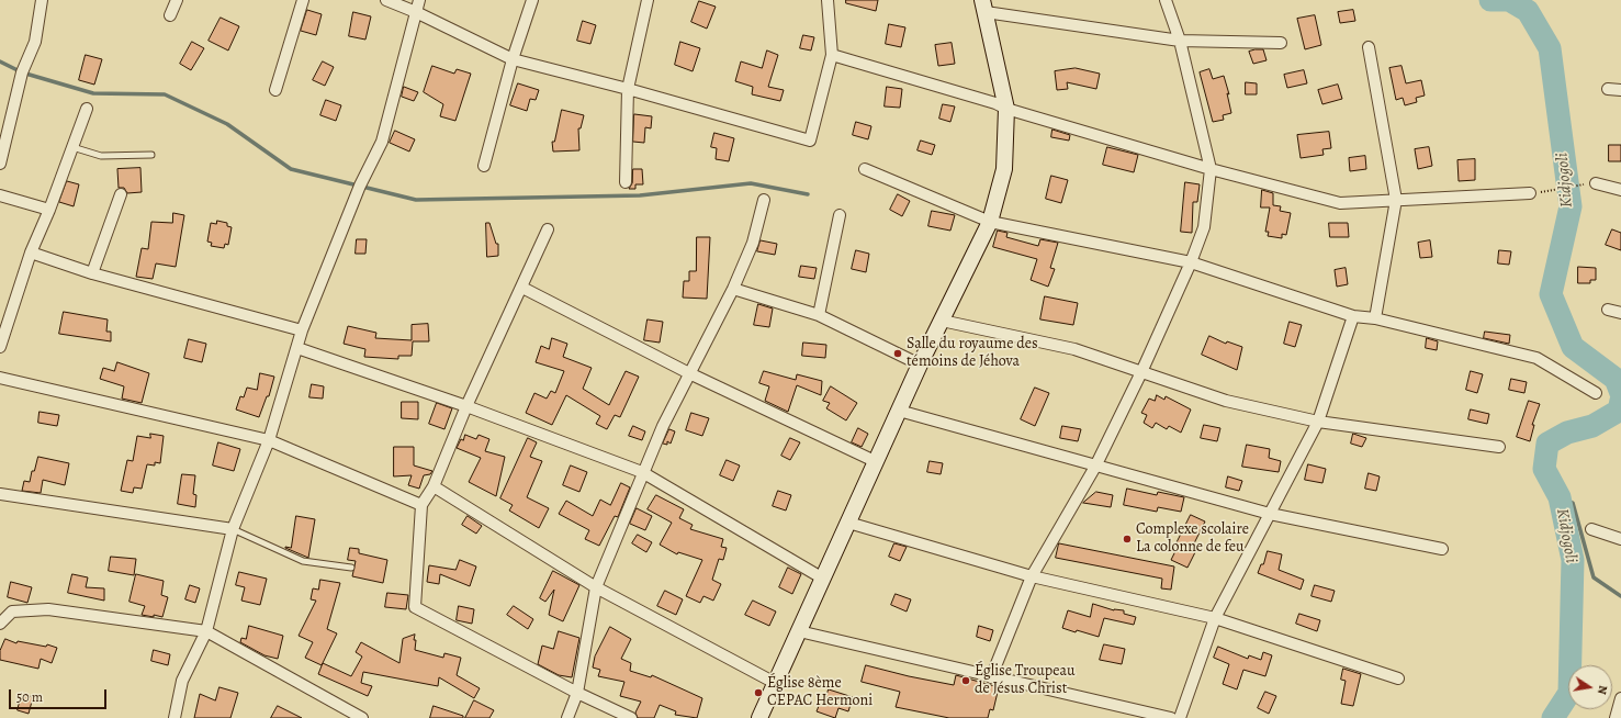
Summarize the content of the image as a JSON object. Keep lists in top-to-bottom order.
{
  "water": ["Kidjogoli"],
  "places": [
    "Salle du royaume des témoins de Jéhova",
    "Complexe scolaire La colonne de feu",
    "Église Troupeau de Jésus Christ",
    "Église 8ème CEPAC Hermoni"
  ],
  "scale_bar": "50 m",
  "north": "right"
}
